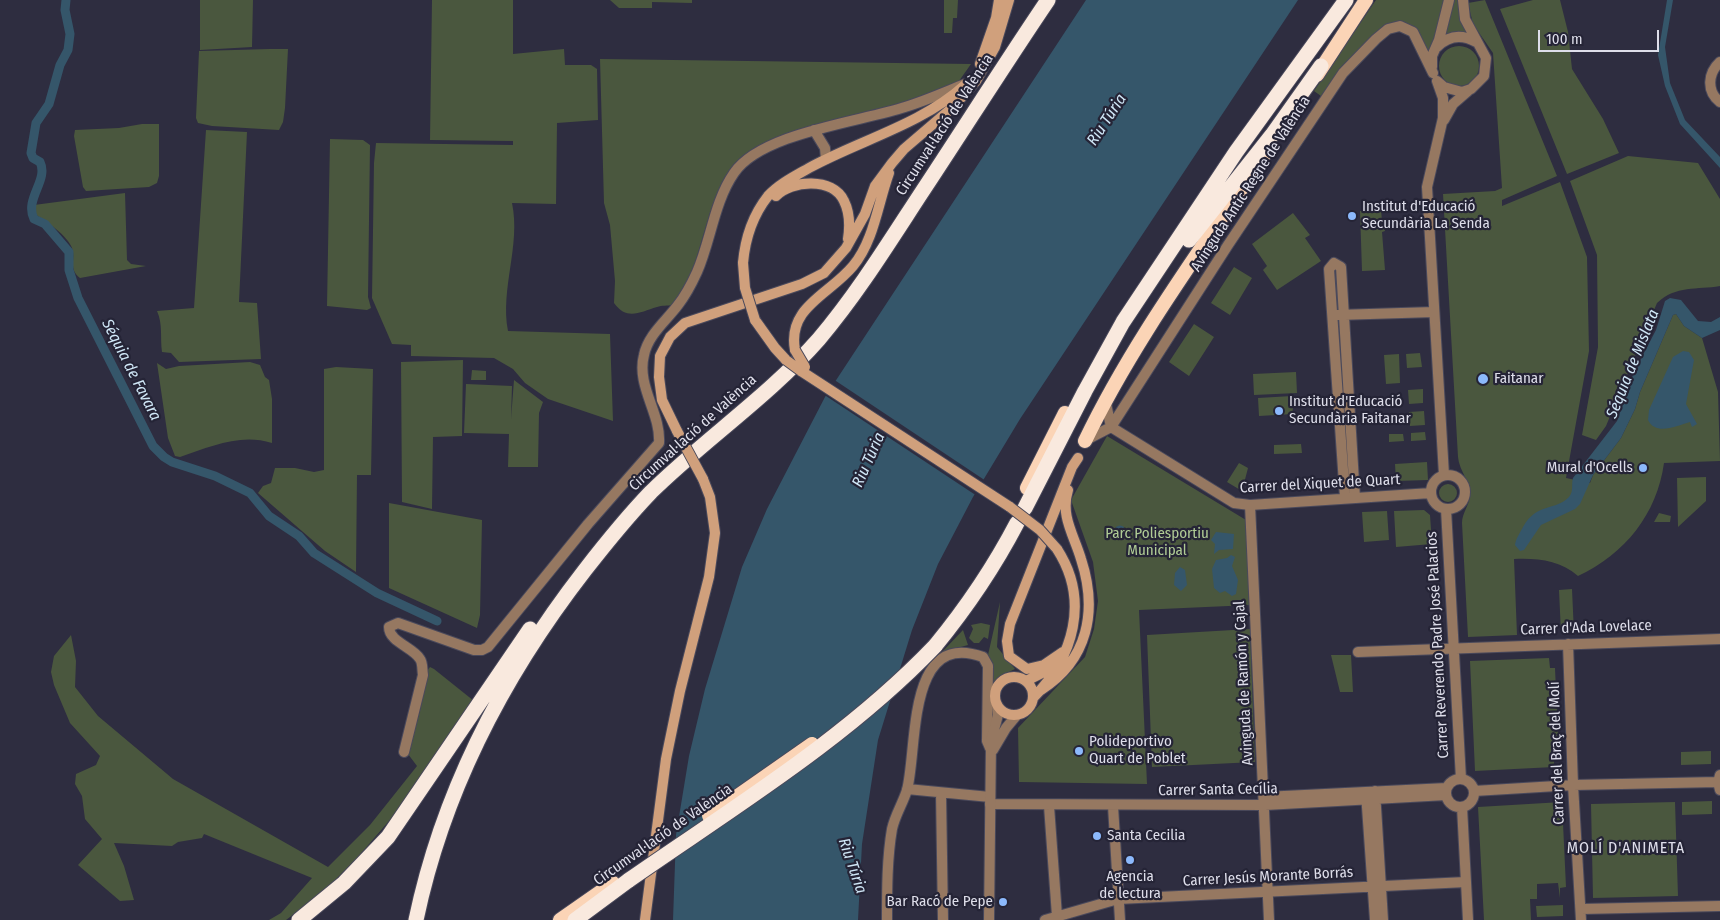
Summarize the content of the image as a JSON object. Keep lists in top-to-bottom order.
{
  "streets": {
    "highway": ["Circumval·lació de València"],
    "street": [
      "Avinguda Antic Regne de València",
      "Carrer del Xiquet de Quart",
      "Carrer d'Ada Lovelace",
      "Carrer Reverendo Padre José Palacios",
      "Avinguda de Ramón y Cajal",
      "Carrer del Braç del Molí",
      "Carrer Santa Cecília",
      "Carrer Jesús Morante Borrás"
    ]
  },
  "crossings": [
    ["Avinguda Antic Regne de València", "Carrer del Xiquet de Quart"],
    ["Carrer del Xiquet de Quart", "Carrer Reverendo Padre José Palacios"],
    ["Carrer del Xiquet de Quart", "Avinguda de Ramón y Cajal"],
    ["Carrer d'Ada Lovelace", "Carrer Reverendo Padre José Palacios"],
    ["Carrer d'Ada Lovelace", "Carrer del Braç del Molí"],
    ["Carrer Reverendo Padre José Palacios", "Carrer Santa Cecília"],
    ["Avinguda de Ramón y Cajal", "Carrer Santa Cecília"],
    ["Avinguda de Ramón y Cajal", "Carrer Jesús Morante Borrás"]
  ],
  "districts": ["MOLÍ D'ANIMETA"],
  "water": ["Riu Túria", "Séquia de Mislata", "Séquia de Favara"],
  "parks": ["Parc Poliesportiu Municipal"],
  "places": [
    "Institut d'Educació Secundària La Senda",
    "Faitanar",
    "Institut d'Educació Secundària Faitanar",
    "Mural d'Ocells",
    "Polideportivo Quart de Poblet",
    "Santa Cecilia",
    "Agencia de lectura",
    "Bar Racó de Pepe"
  ],
  "scale_bar": "100 m"
}
